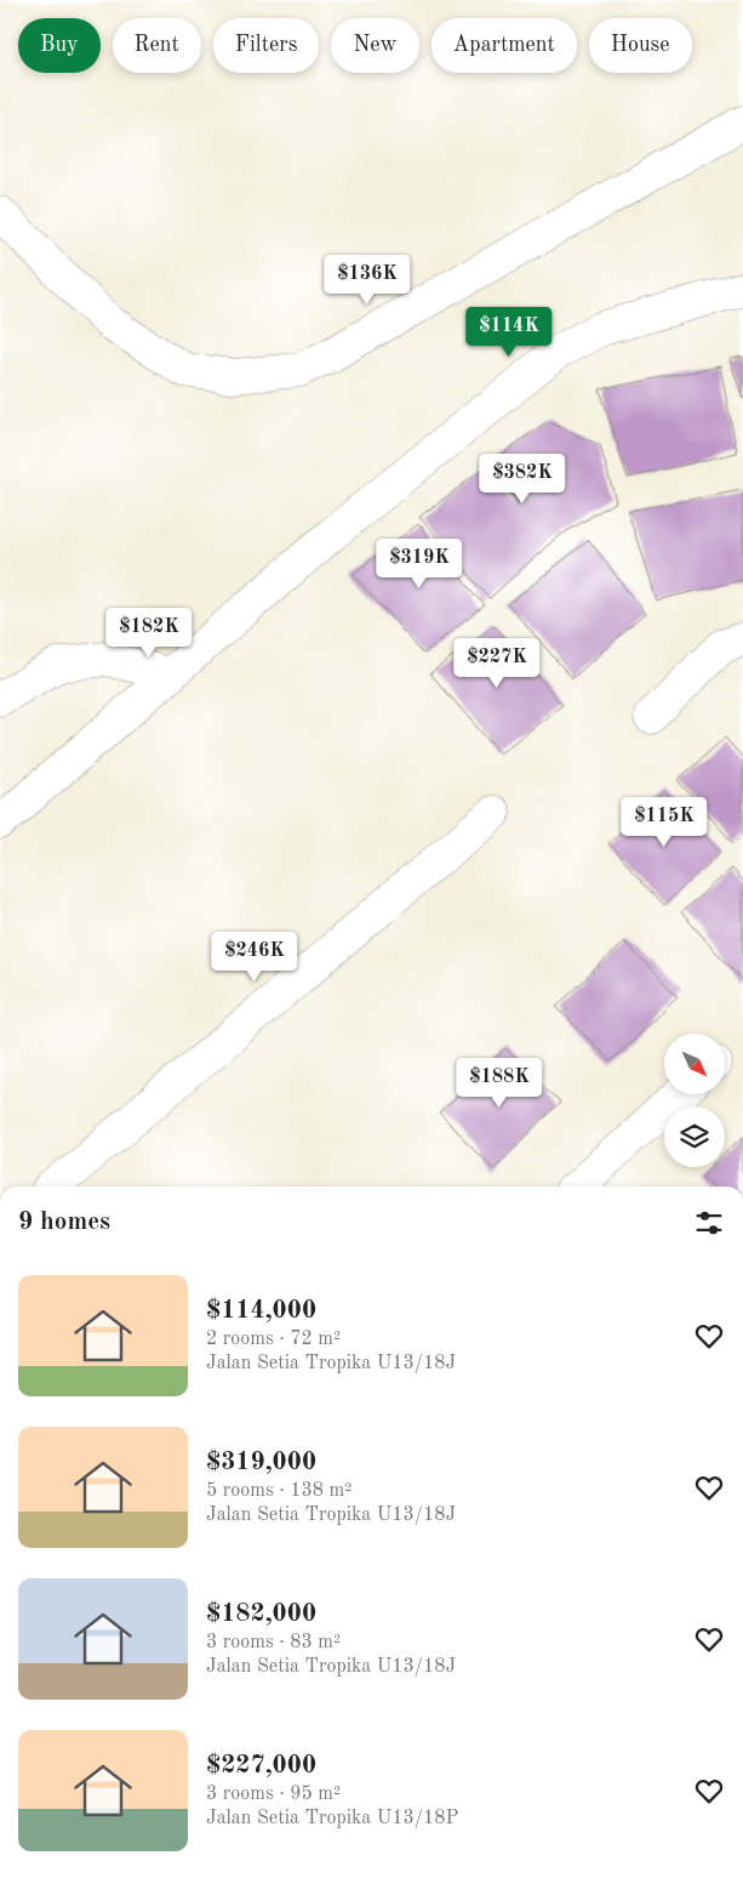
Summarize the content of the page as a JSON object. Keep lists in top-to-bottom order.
{
  "north": "bottom right",
  "page": {
    "chip": [
      "Buy",
      "Rent",
      "Filters",
      "New",
      "Apartment",
      "House"
    ],
    "price": [
      "$136K",
      "$114K",
      "$382K",
      "$319K",
      "$182K",
      "$227K",
      "$115K",
      "$246K",
      "$188K"
    ],
    "heading": "9 homes",
    "list": [
      {
        "name": "$114,000",
        "note": "2 rooms · 72 m² · Jalan Setia Tropika U13/18J"
      },
      {
        "name": "$319,000",
        "note": "5 rooms · 138 m² · Jalan Setia Tropika U13/18J"
      },
      {
        "name": "$182,000",
        "note": "3 rooms · 83 m² · Jalan Setia Tropika U13/18J"
      },
      {
        "name": "$227,000",
        "note": "3 rooms · 95 m² · Jalan Setia Tropika U13/18P"
      }
    ]
  }
}
